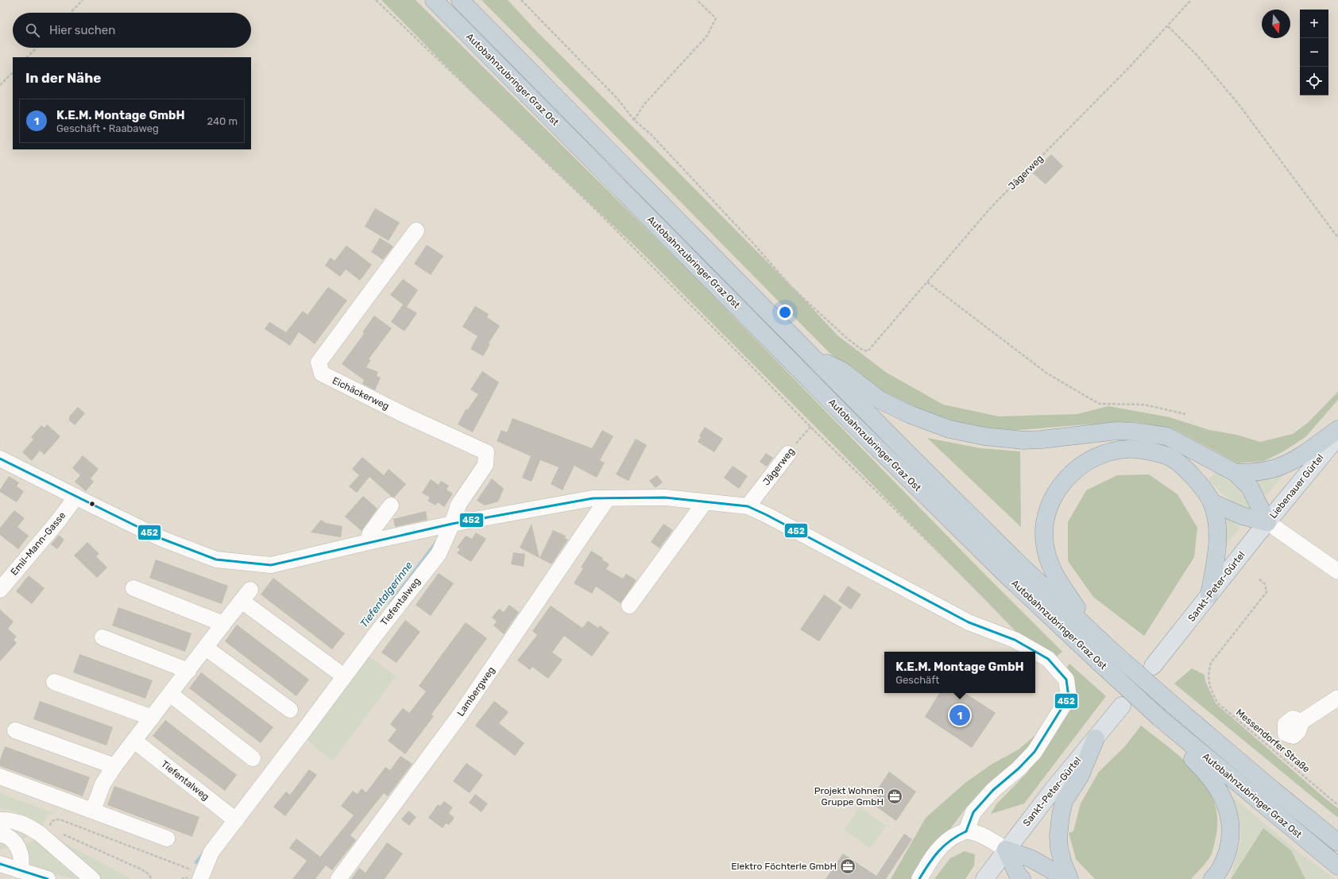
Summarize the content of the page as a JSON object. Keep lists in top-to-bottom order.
{
  "streets": {
    "highway": ["Autobahnzubringer Graz Ost"],
    "main road": ["Liebenauer Gürtel", "Sankt-Peter-Gürtel"],
    "street": [
      "Jägerweg",
      "Eichäckerweg",
      "Emil-Mann-Gasse",
      "Tiefentalweg",
      "Lambergweg"
    ],
    "path": ["Messendorfer Straße"]
  },
  "crossings": [
    ["Eichäckerweg", "Tiefentalweg"],
    ["Liebenauer Gürtel", "Sankt-Peter-Gürtel"]
  ],
  "water": ["Tiefentalgerinne"],
  "places": {
    "office": ["Projekt Wohnen Gruppe GmbH", "Elektro Föchterle GmbH"]
  },
  "lines": ["transit line 452"],
  "north": "bottom",
  "page": {
    "map_buttons": ["+", "−"],
    "search": "Hier suchen",
    "heading": "In der Nähe",
    "list": [
      {
        "mark": "1",
        "name": "K.E.M. Montage GmbH",
        "note": "Geschäft · Raabaweg",
        "value": "240 m"
      }
    ],
    "popup": ["K.E.M. Montage GmbH", "Geschäft"],
    "pins": "1"
  }
}
